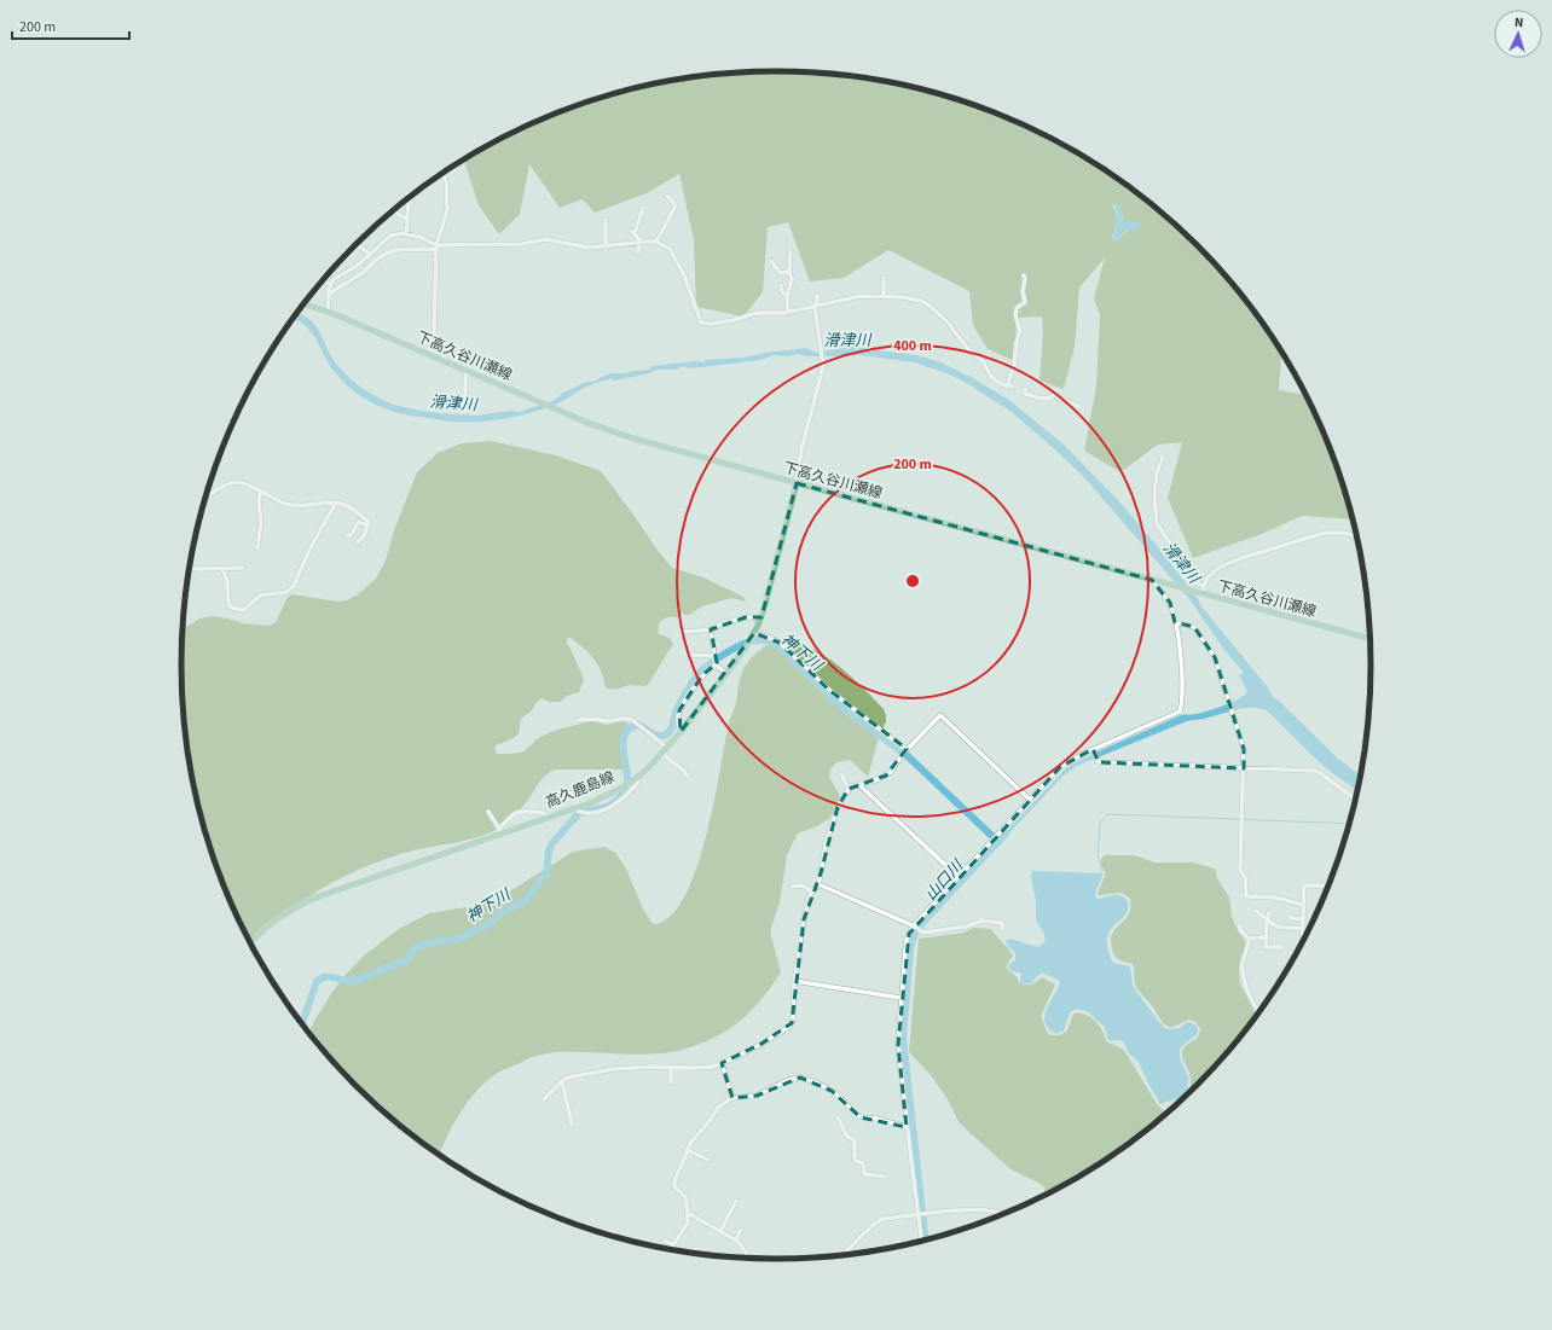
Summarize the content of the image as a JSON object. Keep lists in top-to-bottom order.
{
  "streets": {
    "main road": ["下高久谷川瀬線", "高久鹿島線"]
  },
  "crossings": [
    ["下高久谷川瀬線", "高久鹿島線"]
  ],
  "water": ["滑津川", "神下川", "山口川"],
  "scale_bar": "200 m",
  "north": "top",
  "rings": ["400 m", "200 m"]
}
